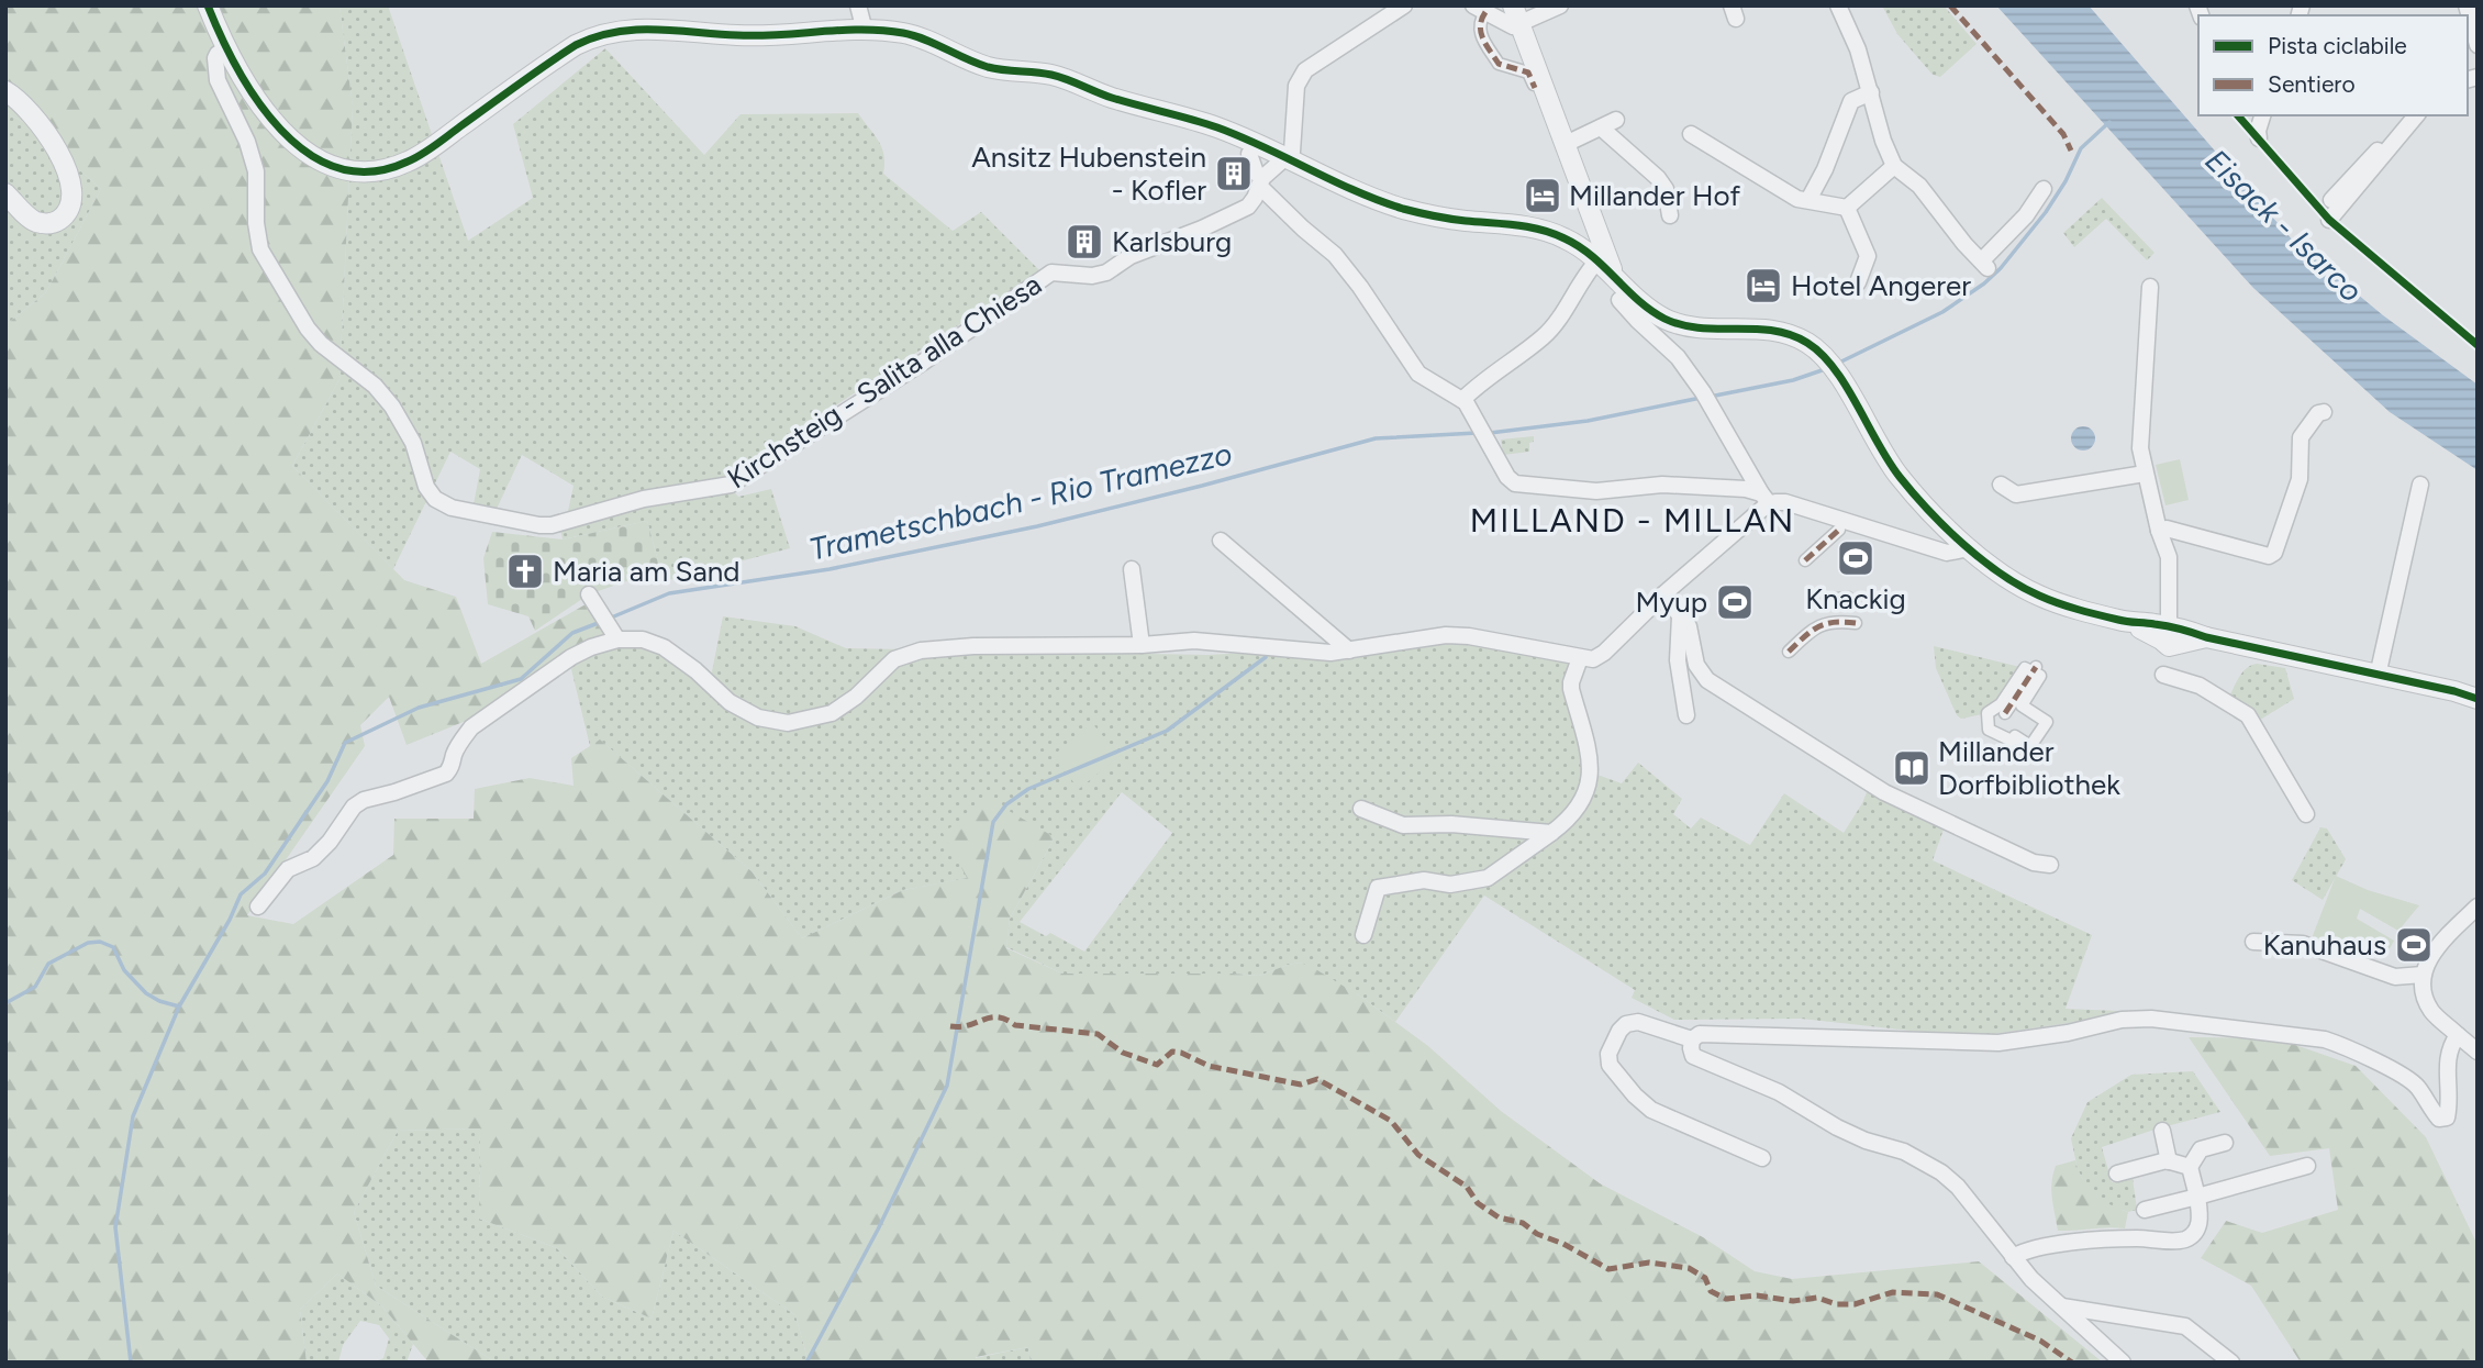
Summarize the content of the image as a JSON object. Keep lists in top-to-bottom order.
{
  "streets": {
    "street": ["Kirchsteig - Salita alla Chiesa"]
  },
  "districts": ["MILLAND - MILLAN"],
  "water": ["Eisack - Isarco", "Trametschbach - Rio Tramezzo"],
  "places": {
    "building": ["Ansitz Hubenstein - Kofler", "Karlsburg"],
    "hotel": ["Millander Hof", "Hotel Angerer"],
    "sports": ["Knackig", "Myup", "Kanuhaus"],
    "church": ["Maria am Sand"],
    "library": ["Millander Dorfbibliothek"]
  },
  "legend": ["Pista ciclabile", "Sentiero"]
}
